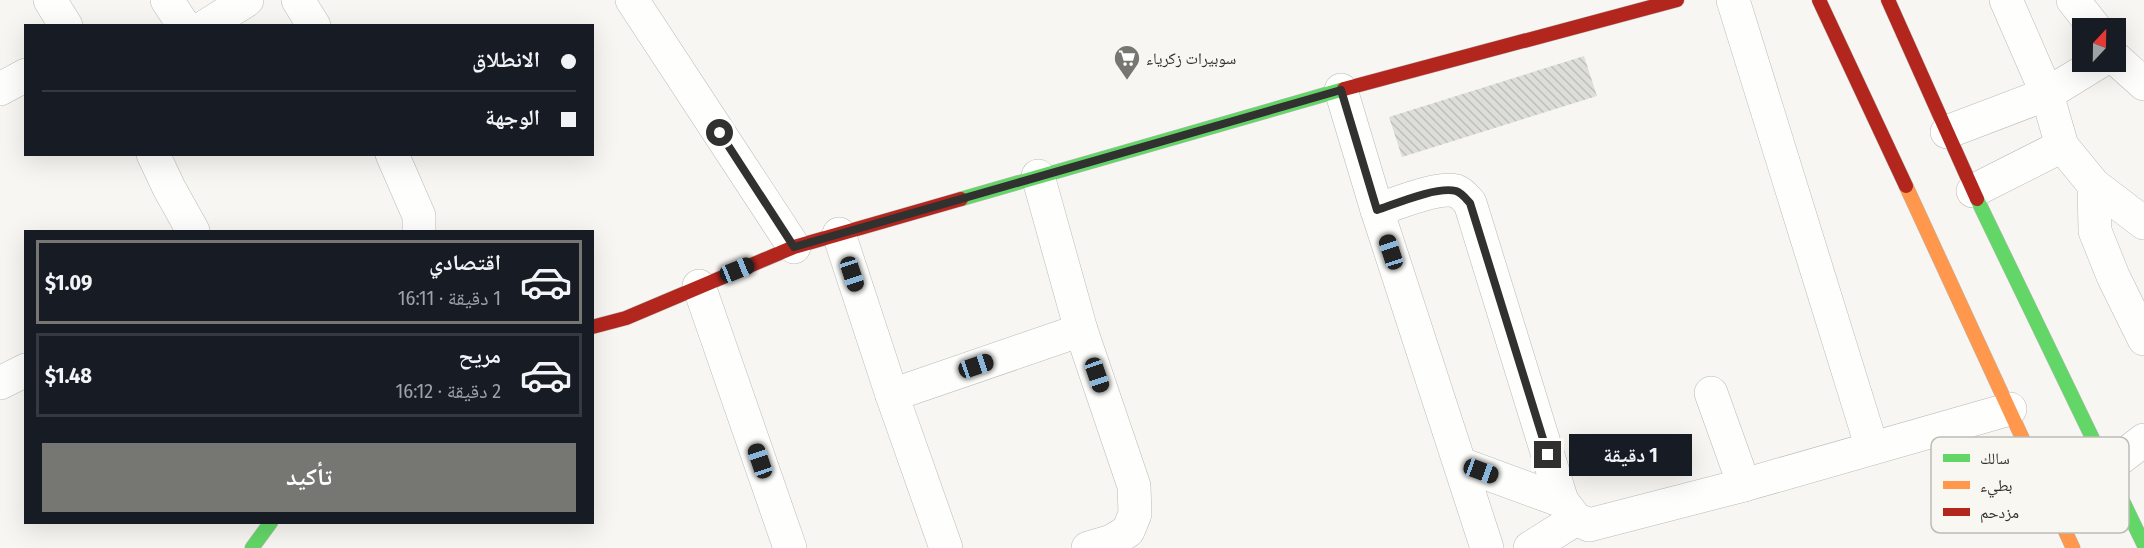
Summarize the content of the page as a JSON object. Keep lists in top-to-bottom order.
{
  "places": {
    "supermarket": ["سوبيرات زكرياء"]
  },
  "legend": ["سالك", "بطيء", "مزدحم"],
  "north": "top",
  "page": {
    "banner": ["الانطلاق", "الوجهة"],
    "list": [
      {
        "name": "اقتصادي",
        "note": "1 دقيقة · 16:11",
        "value": "$1.09"
      },
      {
        "name": "مريح",
        "note": "2 دقيقة · 16:12",
        "value": "$1.48"
      }
    ],
    "buttons": "تأكيد",
    "bubble": "1 دقيقة"
  }
}
